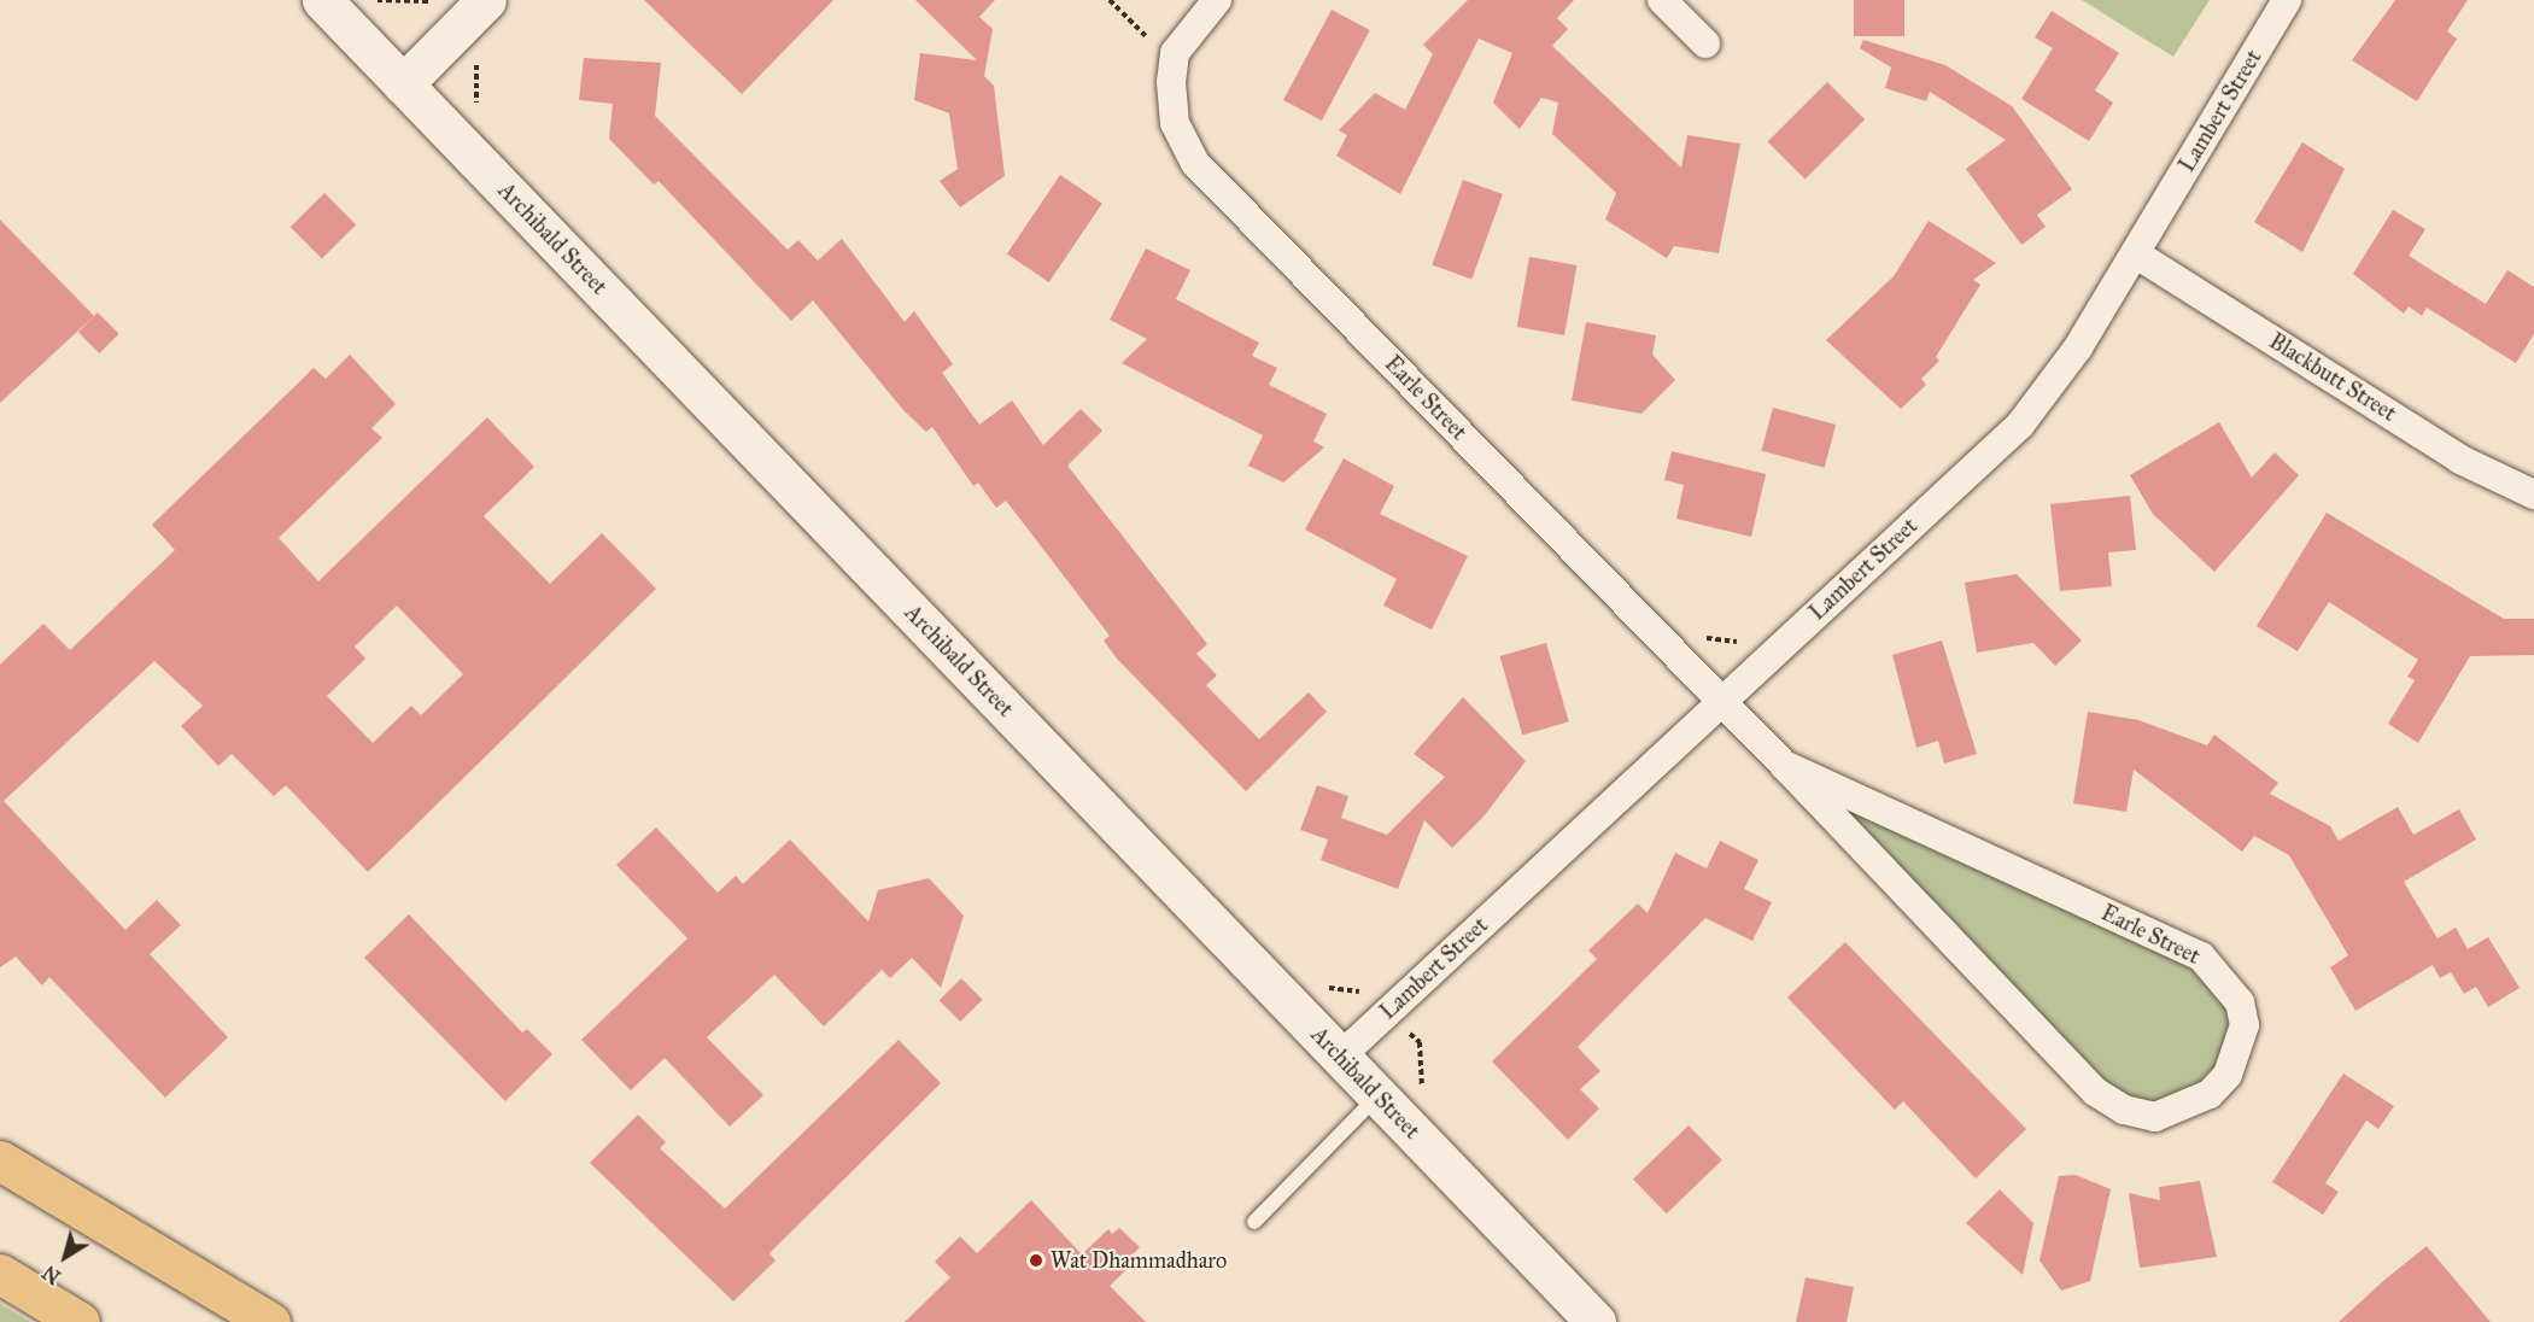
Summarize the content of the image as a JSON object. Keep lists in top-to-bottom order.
{
  "streets": {
    "street": [
      "Lambert Street",
      "Archibald Street",
      "Blackbutt Street",
      "Earle Street"
    ]
  },
  "crossings": [
    ["Lambert Street", "Archibald Street"],
    ["Lambert Street", "Blackbutt Street"],
    ["Lambert Street", "Earle Street"]
  ],
  "places": ["Wat Dhammadharo"],
  "north": "bottom left"
}
